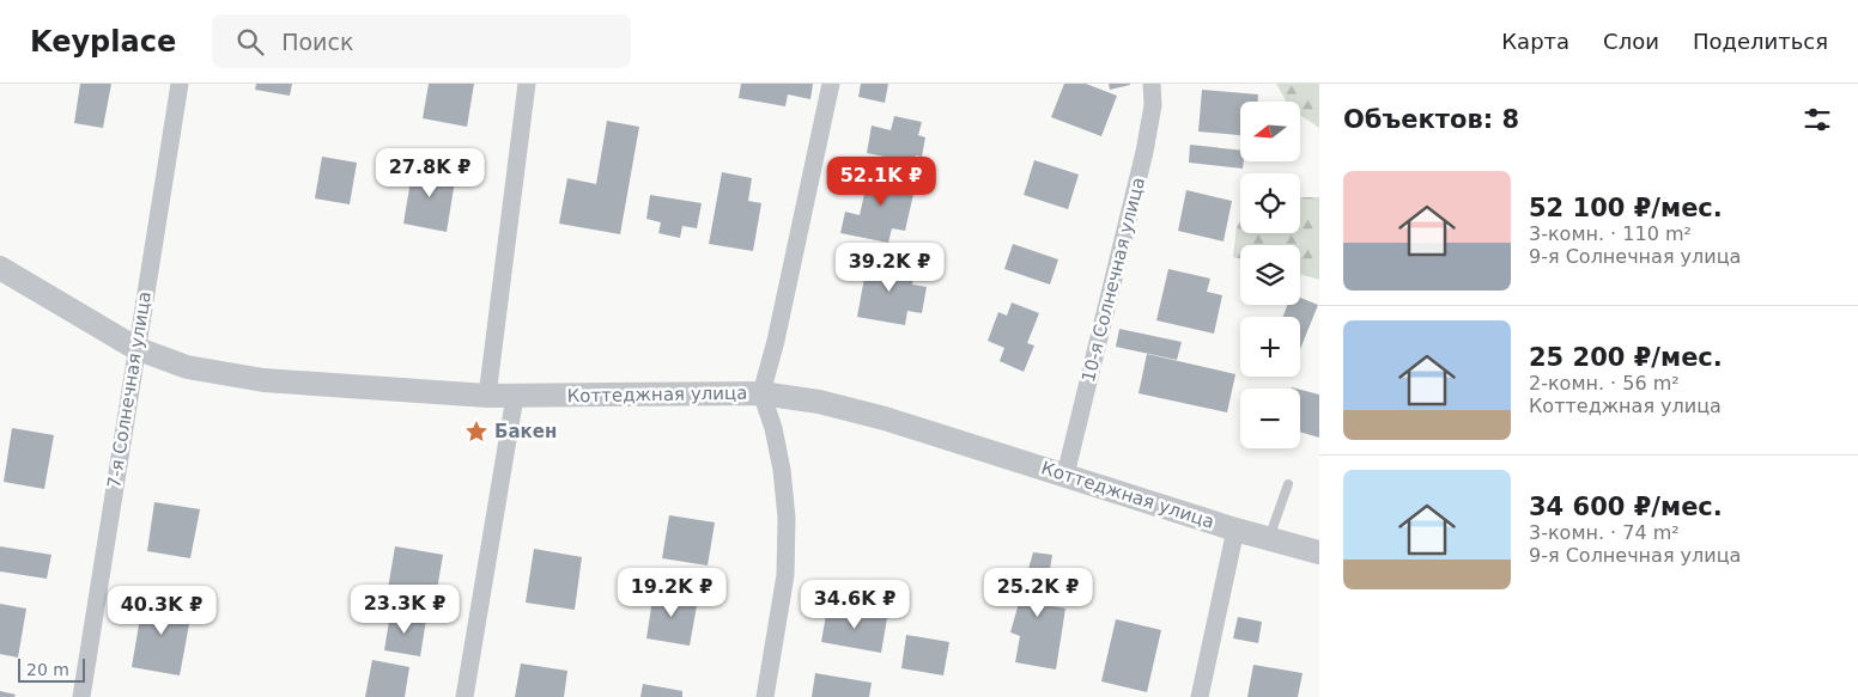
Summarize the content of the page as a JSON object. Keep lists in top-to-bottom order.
{
  "streets": {
    "street": ["10-я Солнечная улица", "7-я Солнечная улица", "Коттеджная улица"]
  },
  "crossings": [
    ["10-я Солнечная улица", "Коттеджная улица"],
    ["7-я Солнечная улица", "Коттеджная улица"]
  ],
  "places": {
    "place": ["Бакен"]
  },
  "scale_bar": "20 m",
  "north": "left",
  "page": {
    "header": "Keyplace",
    "search": "Поиск",
    "nav": ["Карта", "Слои", "Поделиться"],
    "heading": "Объектов: 8",
    "map_buttons": ["+", "−"],
    "price": [
      "27.8K ₽",
      "52.1K ₽",
      "39.2K ₽",
      "19.2K ₽",
      "25.2K ₽",
      "34.6K ₽",
      "23.3K ₽",
      "40.3K ₽"
    ],
    "list": [
      {
        "name": "52 100 ₽/мес.",
        "note": "3-комн. · 110 m² · 9-я Солнечная улица"
      },
      {
        "name": "25 200 ₽/мес.",
        "note": "2-комн. · 56 m² · Коттеджная улица"
      },
      {
        "name": "34 600 ₽/мес.",
        "note": "3-комн. · 74 m² · 9-я Солнечная улица"
      }
    ],
    "scale": "20 m"
  }
}
